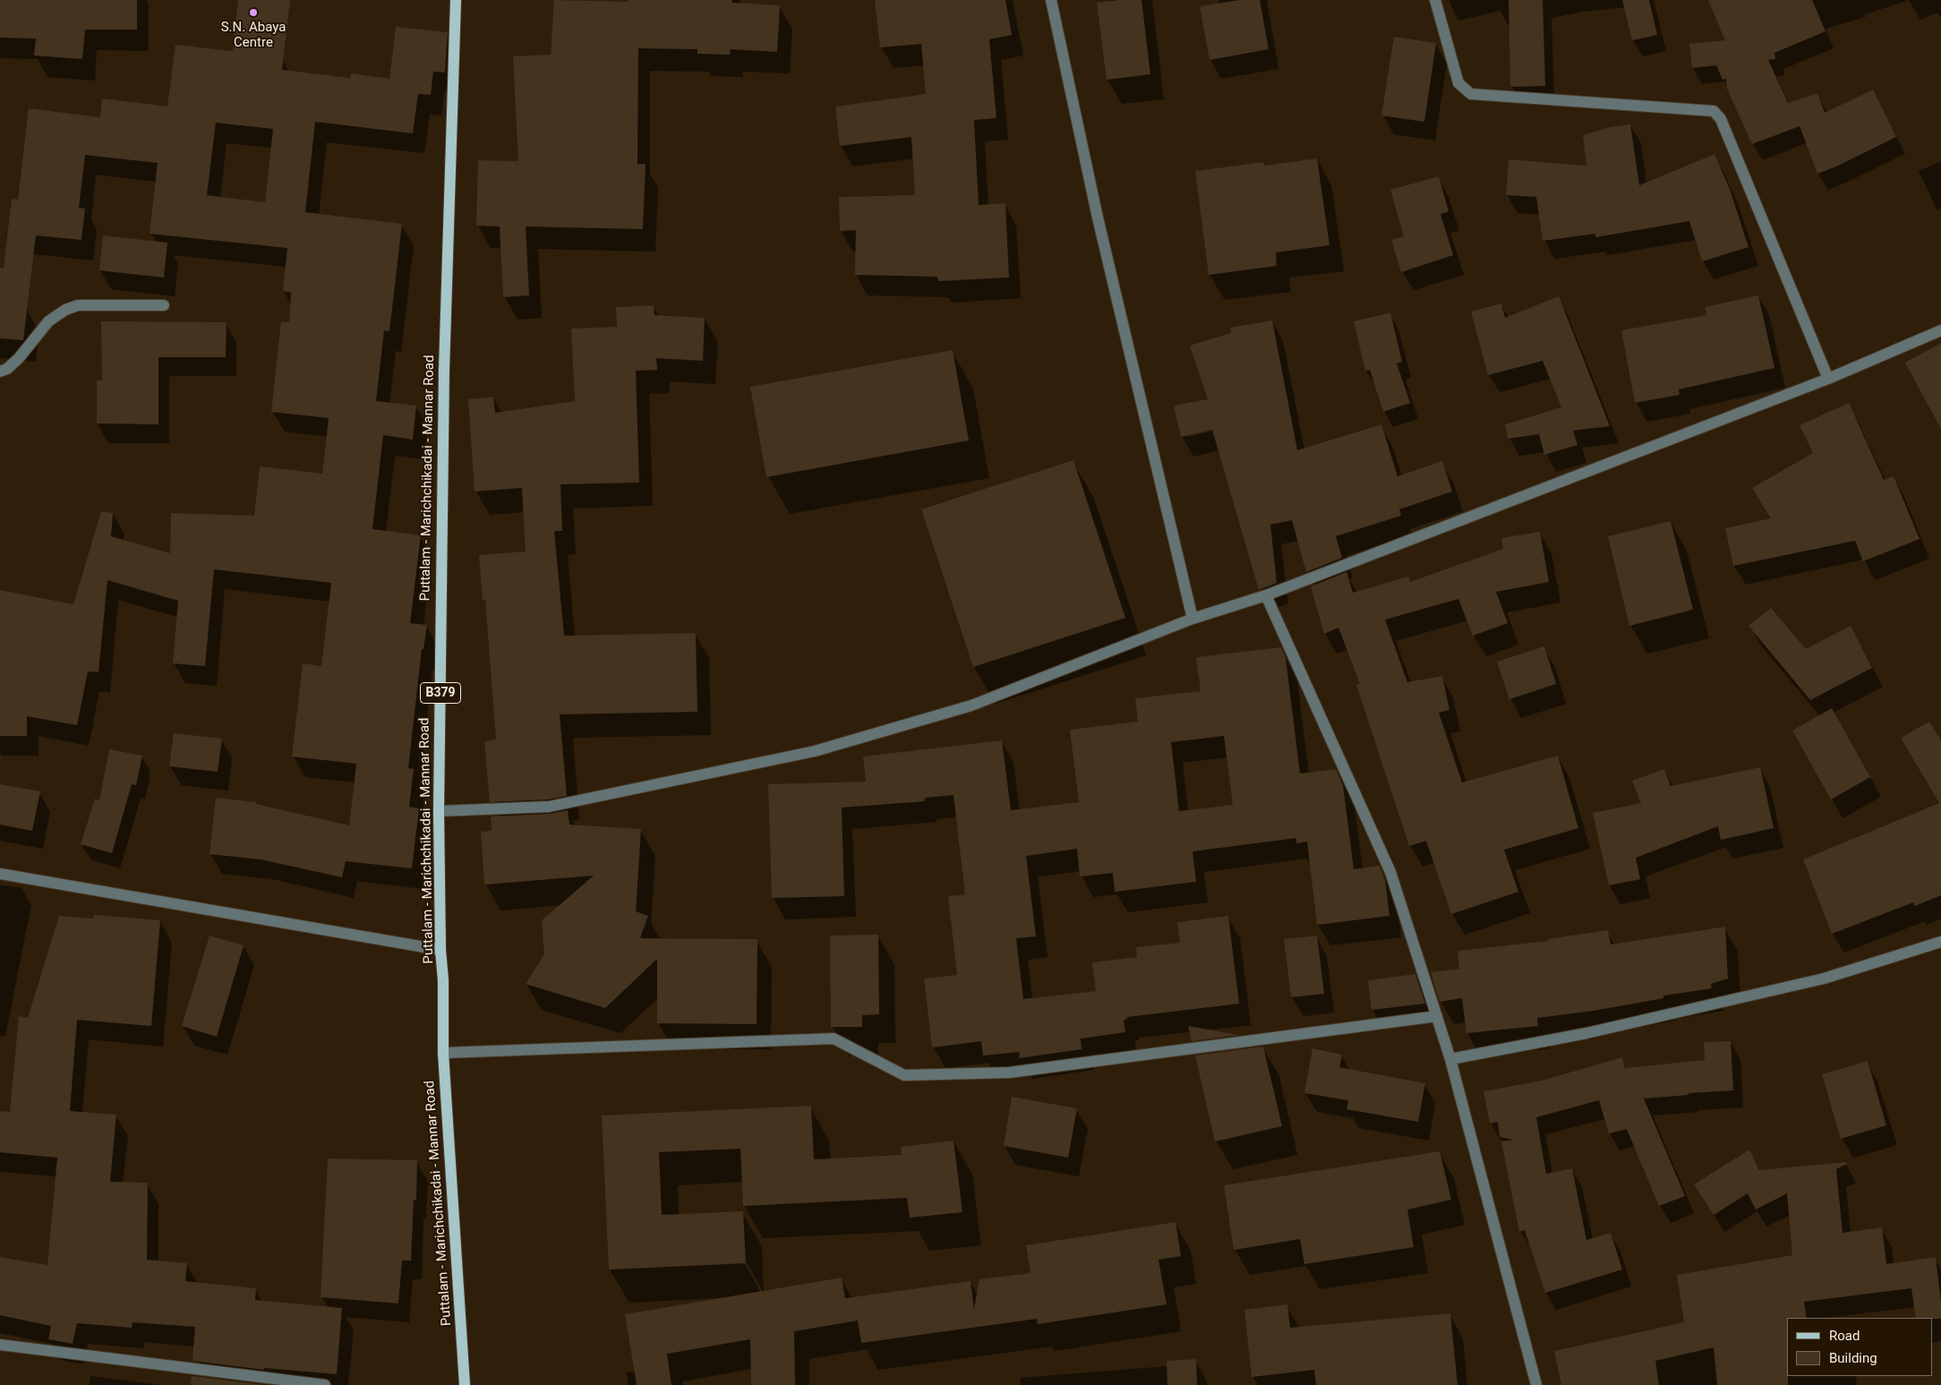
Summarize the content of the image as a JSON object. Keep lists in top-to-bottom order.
{
  "streets": {
    "main road": ["Puttalam - Marichchikadai - Mannar Road", "B379"]
  },
  "places": ["S.N. Abaya Centre"],
  "legend": ["Road", "Building"]
}
